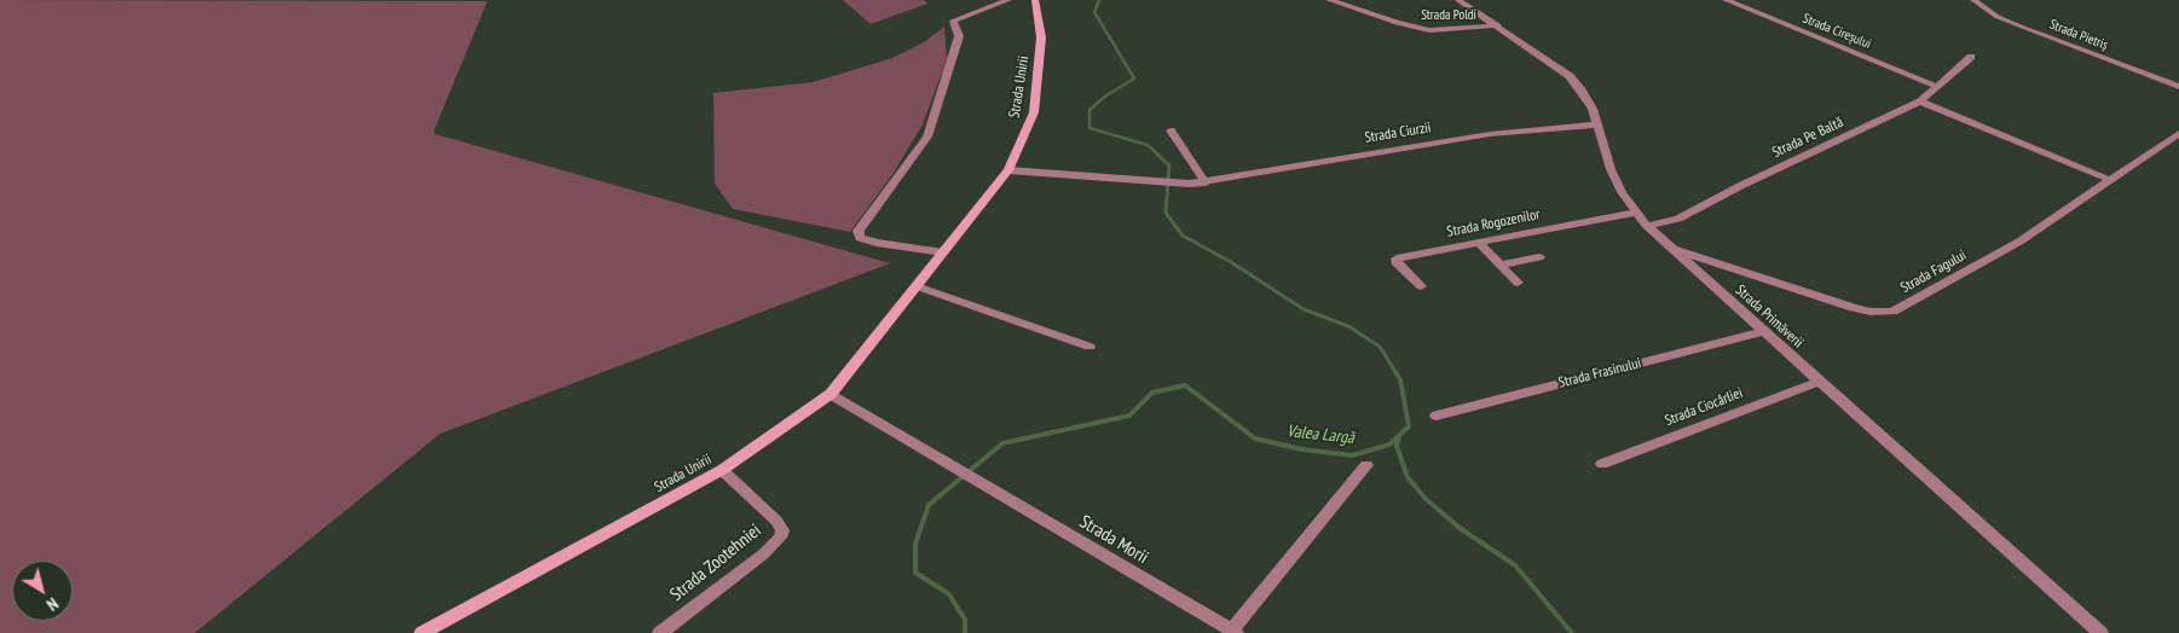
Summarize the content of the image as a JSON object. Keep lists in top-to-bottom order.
{
  "streets": {
    "main road": ["Strada Unirii"],
    "street": [
      "Strada Poldi",
      "Strada Cireșului",
      "Strada Pietriș",
      "Strada Ciurzii",
      "Strada Pe Baltă",
      "Strada Rogozenilor",
      "Strada Fagului",
      "Strada Primăverii",
      "Strada Frasinului",
      "Strada Ciocârliei",
      "Strada Morii",
      "Strada Zootehniei"
    ]
  },
  "crossings": [
    ["Strada Poldi", "Strada Primăverii"],
    ["Strada Cireșului", "Strada Pe Baltă"],
    ["Strada Unirii", "Strada Ciurzii"],
    ["Strada Unirii", "Strada Morii"],
    ["Strada Unirii", "Strada Zootehniei"],
    ["Strada Ciurzii", "Strada Primăverii"],
    ["Strada Pe Baltă", "Strada Primăverii"],
    ["Strada Rogozenilor", "Strada Primăverii"],
    ["Strada Fagului", "Strada Primăverii"],
    ["Strada Primăverii", "Strada Frasinului"],
    ["Strada Primăverii", "Strada Ciocârliei"]
  ],
  "water": ["Valea Largă"],
  "north": "bottom right"
}
